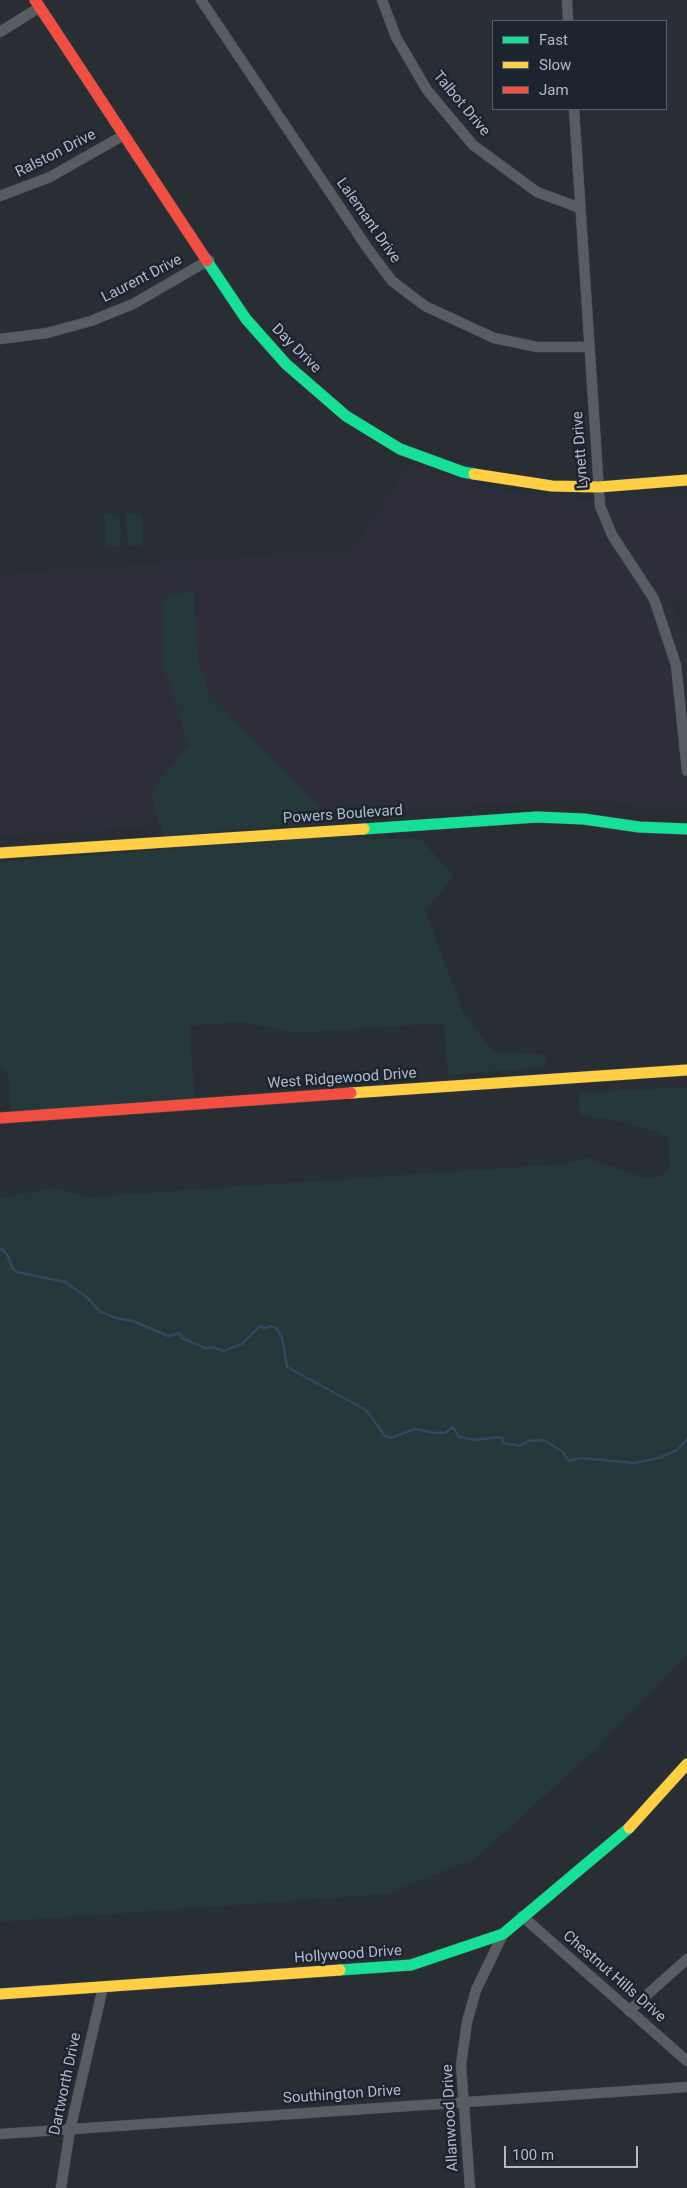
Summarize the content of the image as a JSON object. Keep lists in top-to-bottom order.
{
  "streets": {
    "street": [
      "Talbot Drive",
      "Ralston Drive",
      "Lalemant Drive",
      "Laurent Drive",
      "Day Drive",
      "Lynett Drive",
      "Powers Boulevard",
      "West Ridgewood Drive",
      "Hollywood Drive",
      "Chestnut Hills Drive",
      "Dartworth Drive",
      "Southington Drive",
      "Allanwood Drive"
    ]
  },
  "crossings": [
    ["Talbot Drive", "Lynett Drive"],
    ["Ralston Drive", "Day Drive"],
    ["Lalemant Drive", "Lynett Drive"],
    ["Laurent Drive", "Day Drive"],
    ["Day Drive", "Lynett Drive"],
    ["Hollywood Drive", "Chestnut Hills Drive"],
    ["Hollywood Drive", "Dartworth Drive"],
    ["Hollywood Drive", "Allanwood Drive"],
    ["Dartworth Drive", "Southington Drive"],
    ["Southington Drive", "Allanwood Drive"]
  ],
  "legend": ["Fast", "Slow", "Jam"],
  "scale_bar": "100 m"
}
